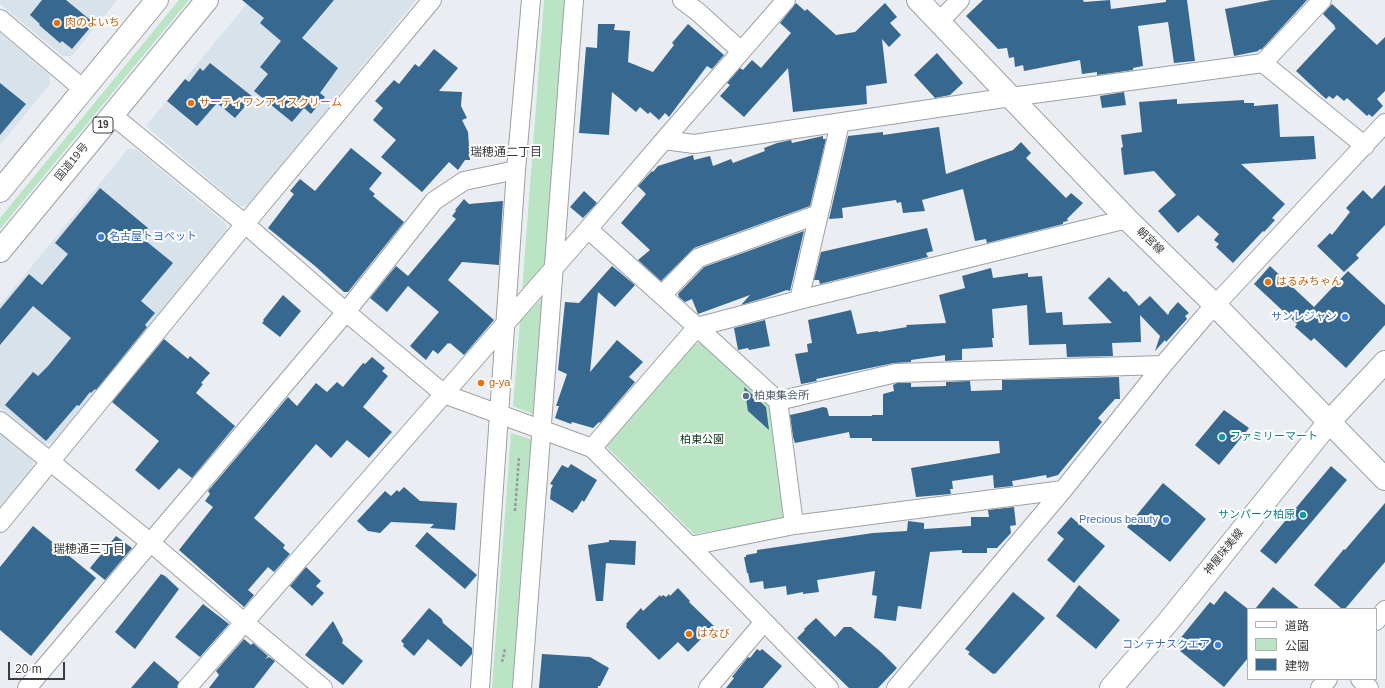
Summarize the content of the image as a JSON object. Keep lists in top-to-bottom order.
{
  "streets": {
    "main road": [
      "19",
      "国道19号",
      "朝宮線",
      "神屋味美線"
    ]
  },
  "crossings": [
    ["朝宮線", "神屋味美線"]
  ],
  "districts": ["瑞穂通二丁目", "瑞穂通三丁目"],
  "parks": ["柏東公園"],
  "places": [
    "肉のよいち",
    "サーティワンアイスクリーム",
    "名古屋トヨペット",
    "はるみちゃん",
    "サンレジャン",
    "g-ya",
    "柏東集会所",
    "ファミリーマート",
    "サンパーク柏原",
    "Precious beauty",
    "はなび",
    "コンテナスクエア"
  ],
  "legend": ["道路", "公園", "建物"],
  "scale_bar": "20 m"
}
